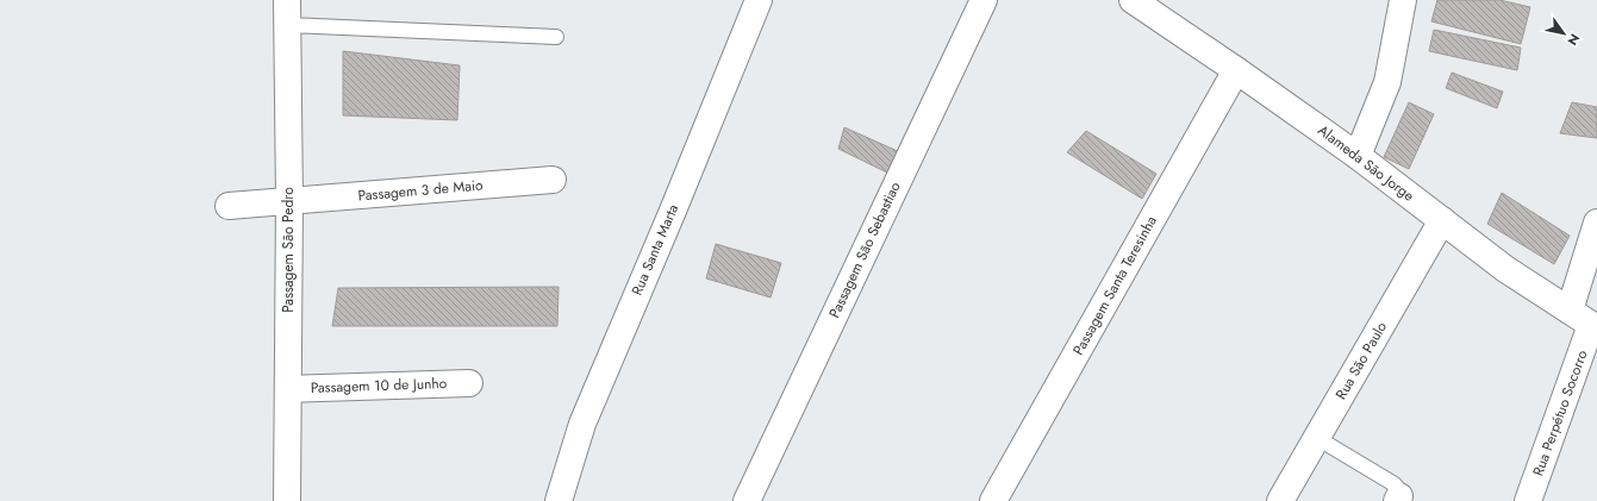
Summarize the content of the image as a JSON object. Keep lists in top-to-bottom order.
{
  "streets": {
    "street": [
      "Alameda São Jorge",
      "Passagem 3 de Maio",
      "Passagem São Pedro",
      "Rua Santa Marta",
      "Passagem São Sebastiao",
      "Passagem Santa Teresinha",
      "Rua São Paulo",
      "Passagem 10 de Junho",
      "Rua Perpétuo Socorro"
    ]
  },
  "crossings": [
    ["Alameda São Jorge", "Passagem Santa Teresinha"],
    ["Alameda São Jorge", "Rua São Paulo"],
    ["Alameda São Jorge", "Rua Perpétuo Socorro"],
    ["Passagem 3 de Maio", "Passagem São Pedro"],
    ["Passagem São Pedro", "Passagem 10 de Junho"]
  ],
  "north": "bottom right"
}
